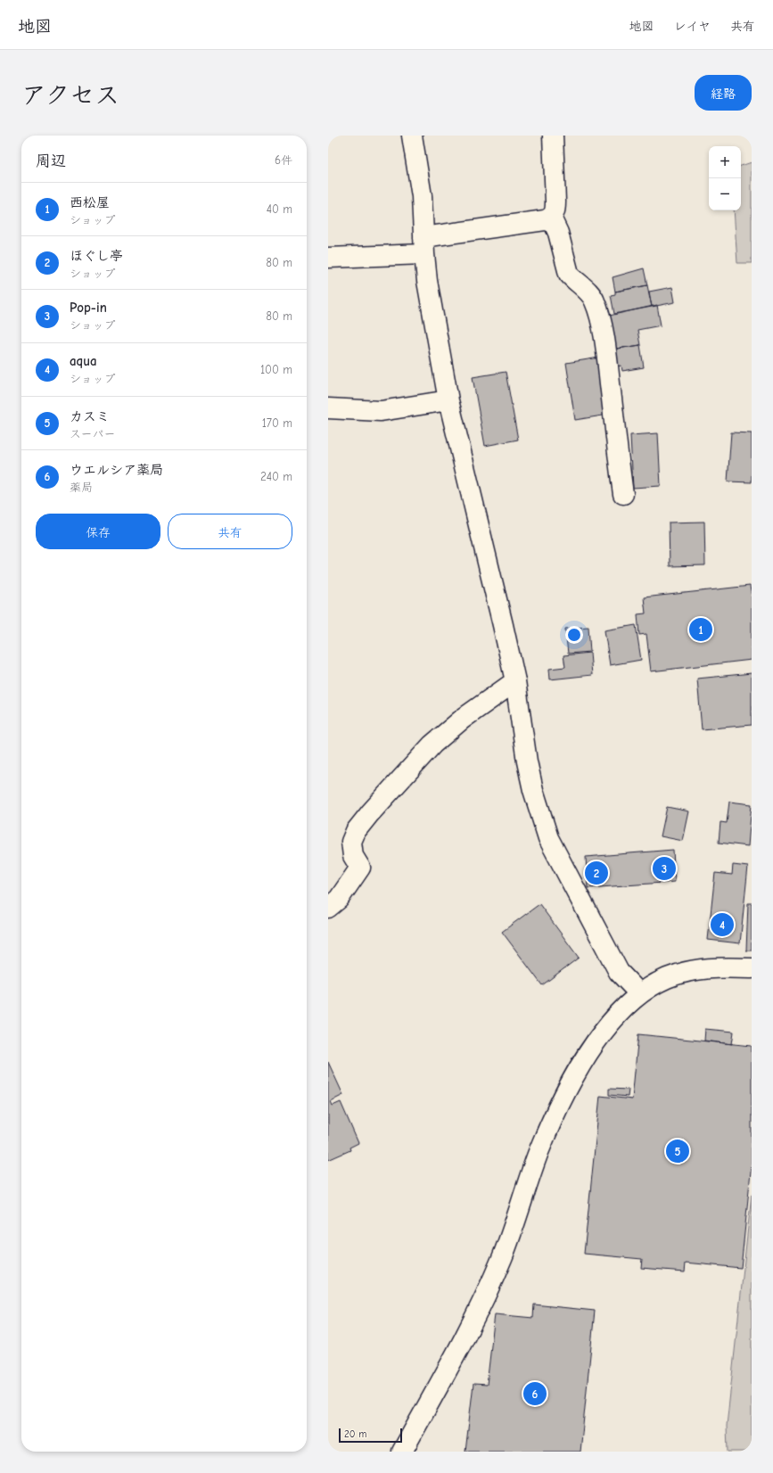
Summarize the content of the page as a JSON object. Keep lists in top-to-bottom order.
{
  "scale_bar": "20 m",
  "page": {
    "header": "地図",
    "nav": ["地図", "レイヤ", "共有"],
    "title": "アクセス",
    "buttons": [
      "経路",
      ["保存", "共有"]
    ],
    "heading": ["周辺", "6件"],
    "map_buttons": ["+", "−"],
    "list": [
      {
        "mark": "1",
        "name": "西松屋",
        "note": "ショップ",
        "value": "40 m"
      },
      {
        "mark": "2",
        "name": "ほぐし亭",
        "note": "ショップ",
        "value": "80 m"
      },
      {
        "mark": "3",
        "name": "Pop-in",
        "note": "ショップ",
        "value": "80 m"
      },
      {
        "mark": "4",
        "name": "aqua",
        "note": "ショップ",
        "value": "100 m"
      },
      {
        "mark": "5",
        "name": "カスミ",
        "note": "スーパー",
        "value": "170 m"
      },
      {
        "mark": "6",
        "name": "ウエルシア薬局",
        "note": "薬局",
        "value": "240 m"
      }
    ],
    "pins": [
      "1",
      "3",
      "2",
      "4",
      "5",
      "6"
    ],
    "scale": "20 m"
  }
}
